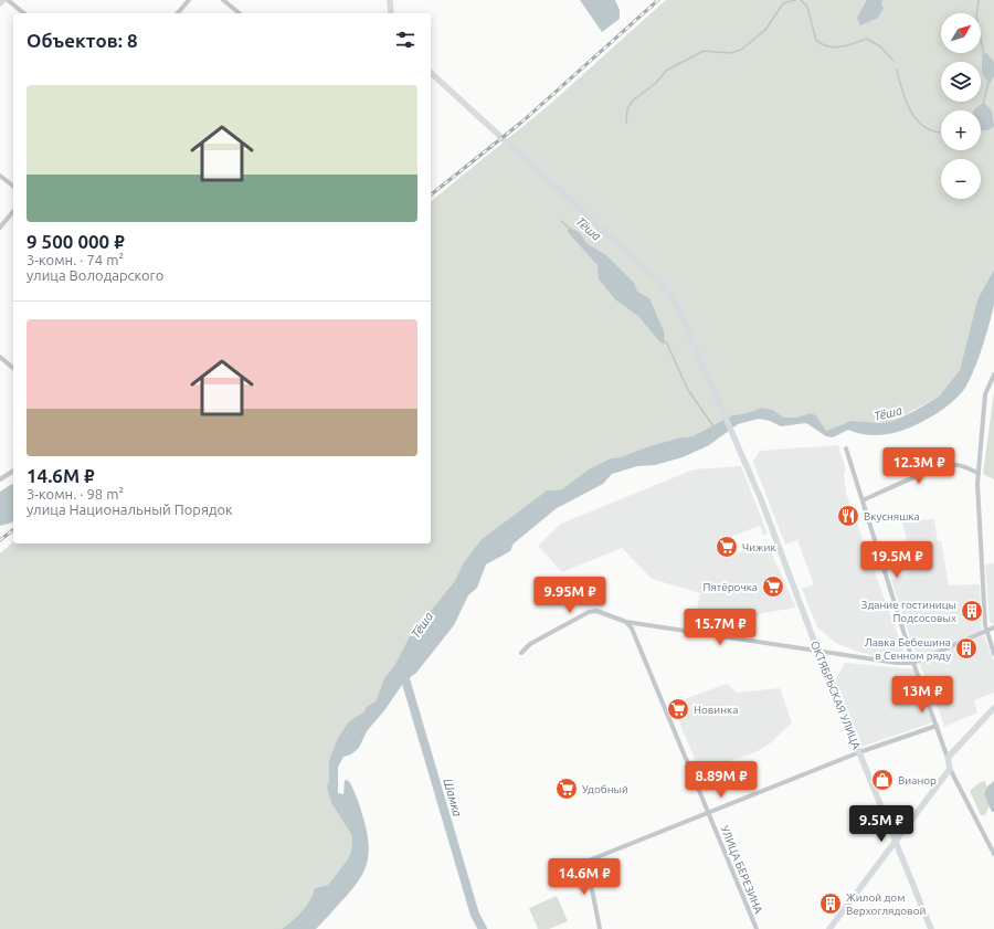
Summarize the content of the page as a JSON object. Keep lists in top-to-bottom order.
{
  "streets": {
    "main road": ["ОКТЯБРЬСКАЯ УЛИЦА"],
    "street": ["УЛИЦА БЕРЕЗИНА"]
  },
  "water": ["Тёша", "Шамка"],
  "places": {
    "restaurant": ["Вкусняшка"],
    "supermarket": [
      "Чижик",
      "Пятёрочка",
      "Новинка",
      "Удобный"
    ],
    "building": ["Здание гостиницы Подсосовых", "Лавка Бебешина в Сенном ряду", "Жилой дом Верхоглядовой"],
    "shop": ["Вианор"]
  },
  "north": "top right",
  "page": {
    "map_buttons": ["+", "−"],
    "heading": "Объектов: 8",
    "list": [
      {
        "name": "9 500 000 ₽",
        "note": "3-комн. · 74 m² · улица Володарского"
      },
      {
        "name": "14.6M ₽",
        "note": "3-комн. · 98 m² · улица Национальный Порядок"
      }
    ],
    "price": [
      "12.3M ₽",
      "19.5M ₽",
      "9.95M ₽",
      "15.7M ₽",
      "13M ₽",
      "8.89M ₽",
      "9.5M ₽",
      "14.6M ₽"
    ]
  }
}
